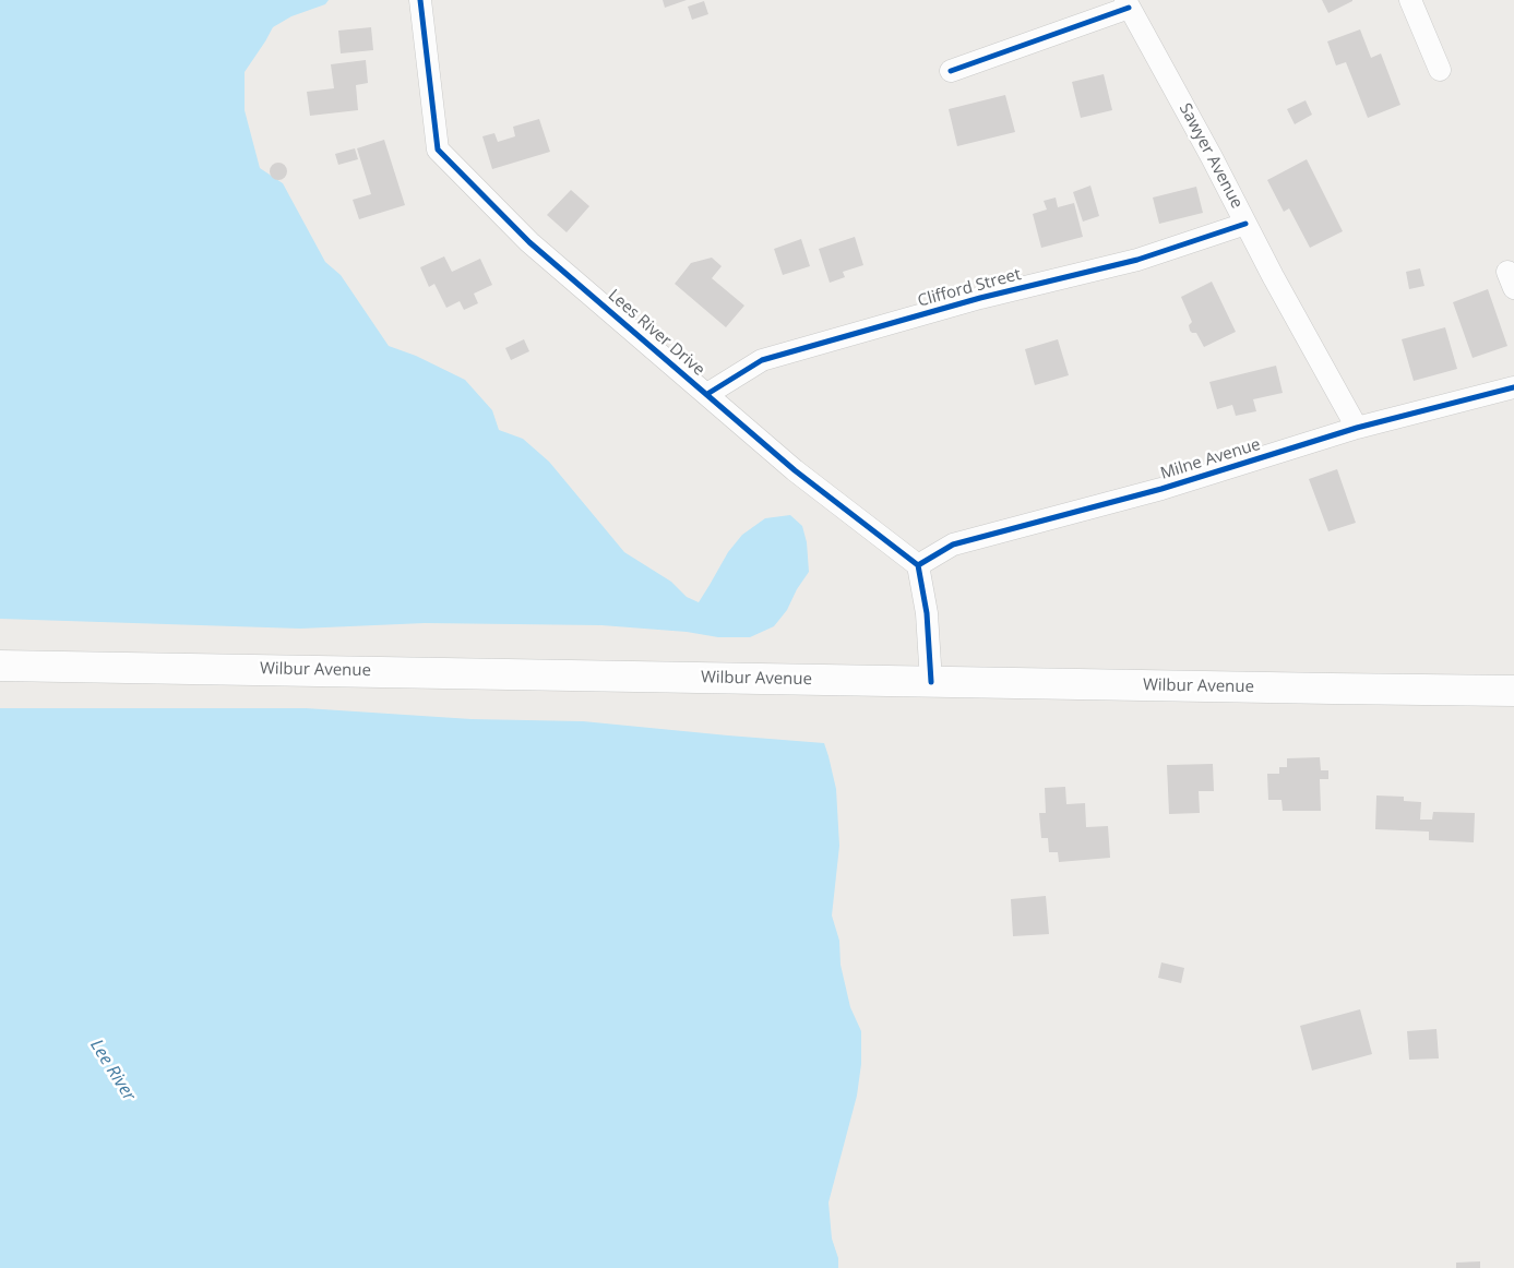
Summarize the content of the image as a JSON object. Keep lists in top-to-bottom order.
{
  "streets": {
    "main road": ["Wilbur Avenue"],
    "street": [
      "Sawyer Avenue",
      "Clifford Street",
      "Lees River Drive",
      "Milne Avenue"
    ]
  },
  "crossings": [
    ["Sawyer Avenue", "Clifford Street"],
    ["Sawyer Avenue", "Milne Avenue"],
    ["Clifford Street", "Lees River Drive"],
    ["Lees River Drive", "Milne Avenue"]
  ],
  "water": ["Lee River"]
}
